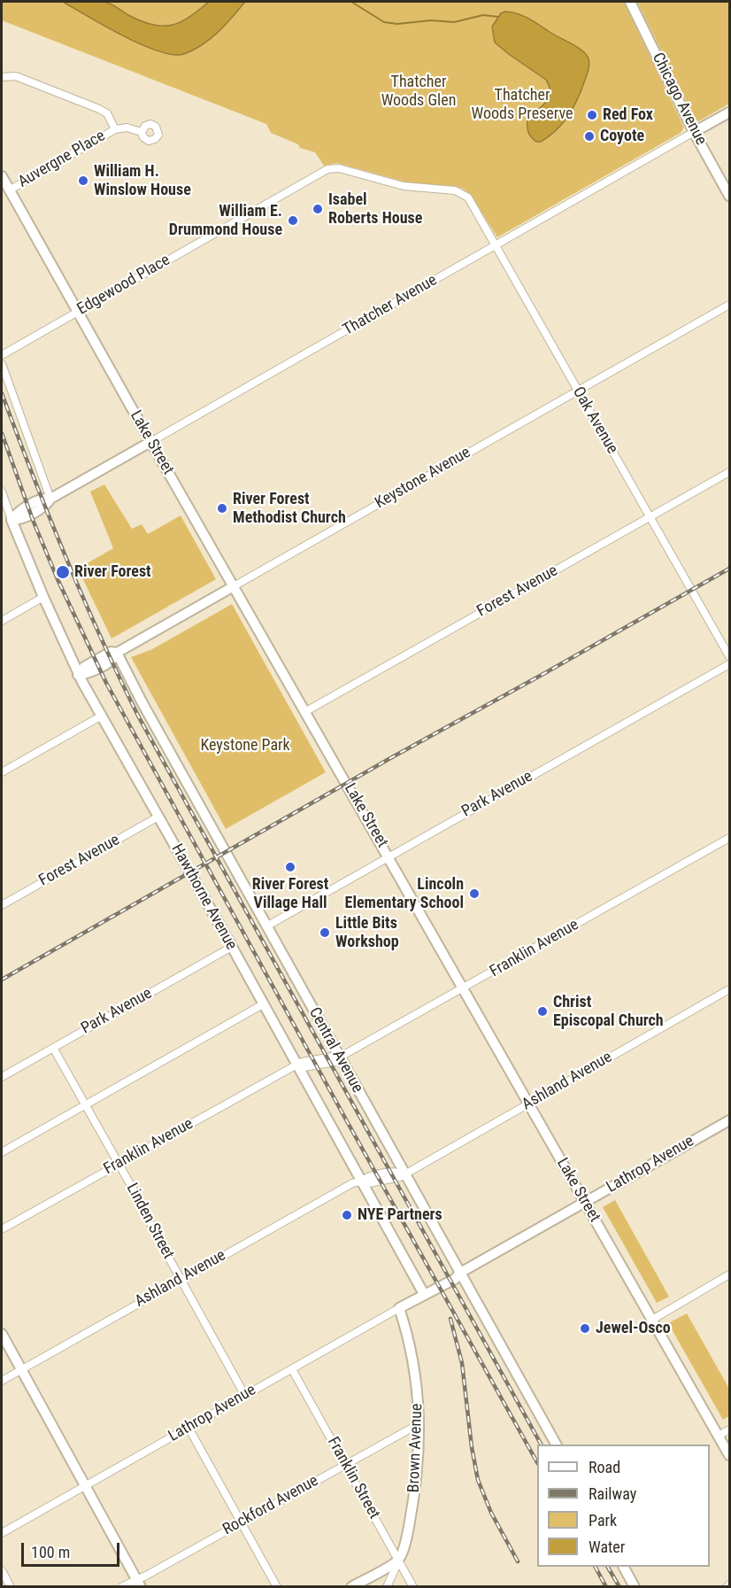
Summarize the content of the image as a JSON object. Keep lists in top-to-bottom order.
{
  "streets": {
    "street": [
      "Chicago Avenue",
      "Auvergne Place",
      "Edgewood Place",
      "Thatcher Avenue",
      "Oak Avenue",
      "Lake Street",
      "Keystone Avenue",
      "Forest Avenue",
      "Park Avenue",
      "Hawthorne Avenue",
      "Franklin Avenue",
      "Central Avenue",
      "Ashland Avenue",
      "Lathrop Avenue",
      "Linden Street",
      "Brown Avenue",
      "Franklin Street",
      "Rockford Avenue"
    ]
  },
  "crossings": [
    ["Chicago Avenue", "Thatcher Avenue"],
    ["Auvergne Place", "Lake Street"],
    ["Edgewood Place", "Oak Avenue"],
    ["Edgewood Place", "Lake Street"],
    ["Thatcher Avenue", "Oak Avenue"],
    ["Thatcher Avenue", "Lake Street"],
    ["Thatcher Avenue", "Hawthorne Avenue"],
    ["Oak Avenue", "Keystone Avenue"],
    ["Oak Avenue", "Forest Avenue"],
    ["Lake Street", "Keystone Avenue"],
    ["Lake Street", "Forest Avenue"],
    ["Lake Street", "Park Avenue"],
    ["Lake Street", "Franklin Avenue"],
    ["Lake Street", "Ashland Avenue"],
    ["Lake Street", "Lathrop Avenue"],
    ["Keystone Avenue", "Hawthorne Avenue"],
    ["Keystone Avenue", "Central Avenue"],
    ["Forest Avenue", "Hawthorne Avenue"],
    ["Park Avenue", "Hawthorne Avenue"],
    ["Park Avenue", "Central Avenue"],
    ["Park Avenue", "Linden Street"],
    ["Hawthorne Avenue", "Franklin Avenue"],
    ["Hawthorne Avenue", "Ashland Avenue"],
    ["Hawthorne Avenue", "Lathrop Avenue"],
    ["Franklin Avenue", "Central Avenue"],
    ["Franklin Avenue", "Linden Street"],
    ["Central Avenue", "Ashland Avenue"],
    ["Central Avenue", "Lathrop Avenue"],
    ["Ashland Avenue", "Linden Street"],
    ["Lathrop Avenue", "Linden Street"],
    ["Lathrop Avenue", "Brown Avenue"],
    ["Lathrop Avenue", "Franklin Street"],
    ["Brown Avenue", "Franklin Street"],
    ["Brown Avenue", "Rockford Avenue"],
    ["Franklin Street", "Rockford Avenue"]
  ],
  "parks": ["Thatcher Woods Glen", "Thatcher Woods Preserve", "Keystone Park"],
  "places": [
    "Red Fox",
    "Coyote",
    "William H. Winslow House",
    "Isabel Roberts House",
    "William E. Drummond House",
    "River Forest Methodist Church",
    "River Forest",
    "River Forest Village Hall",
    "Lincoln Elementary School",
    "Little Bits Workshop",
    "Christ Episcopal Church",
    "NYE Partners",
    "Jewel-Osco"
  ],
  "legend": [
    "Road",
    "Railway",
    "Park",
    "Water"
  ],
  "scale_bar": "100 m"
}
